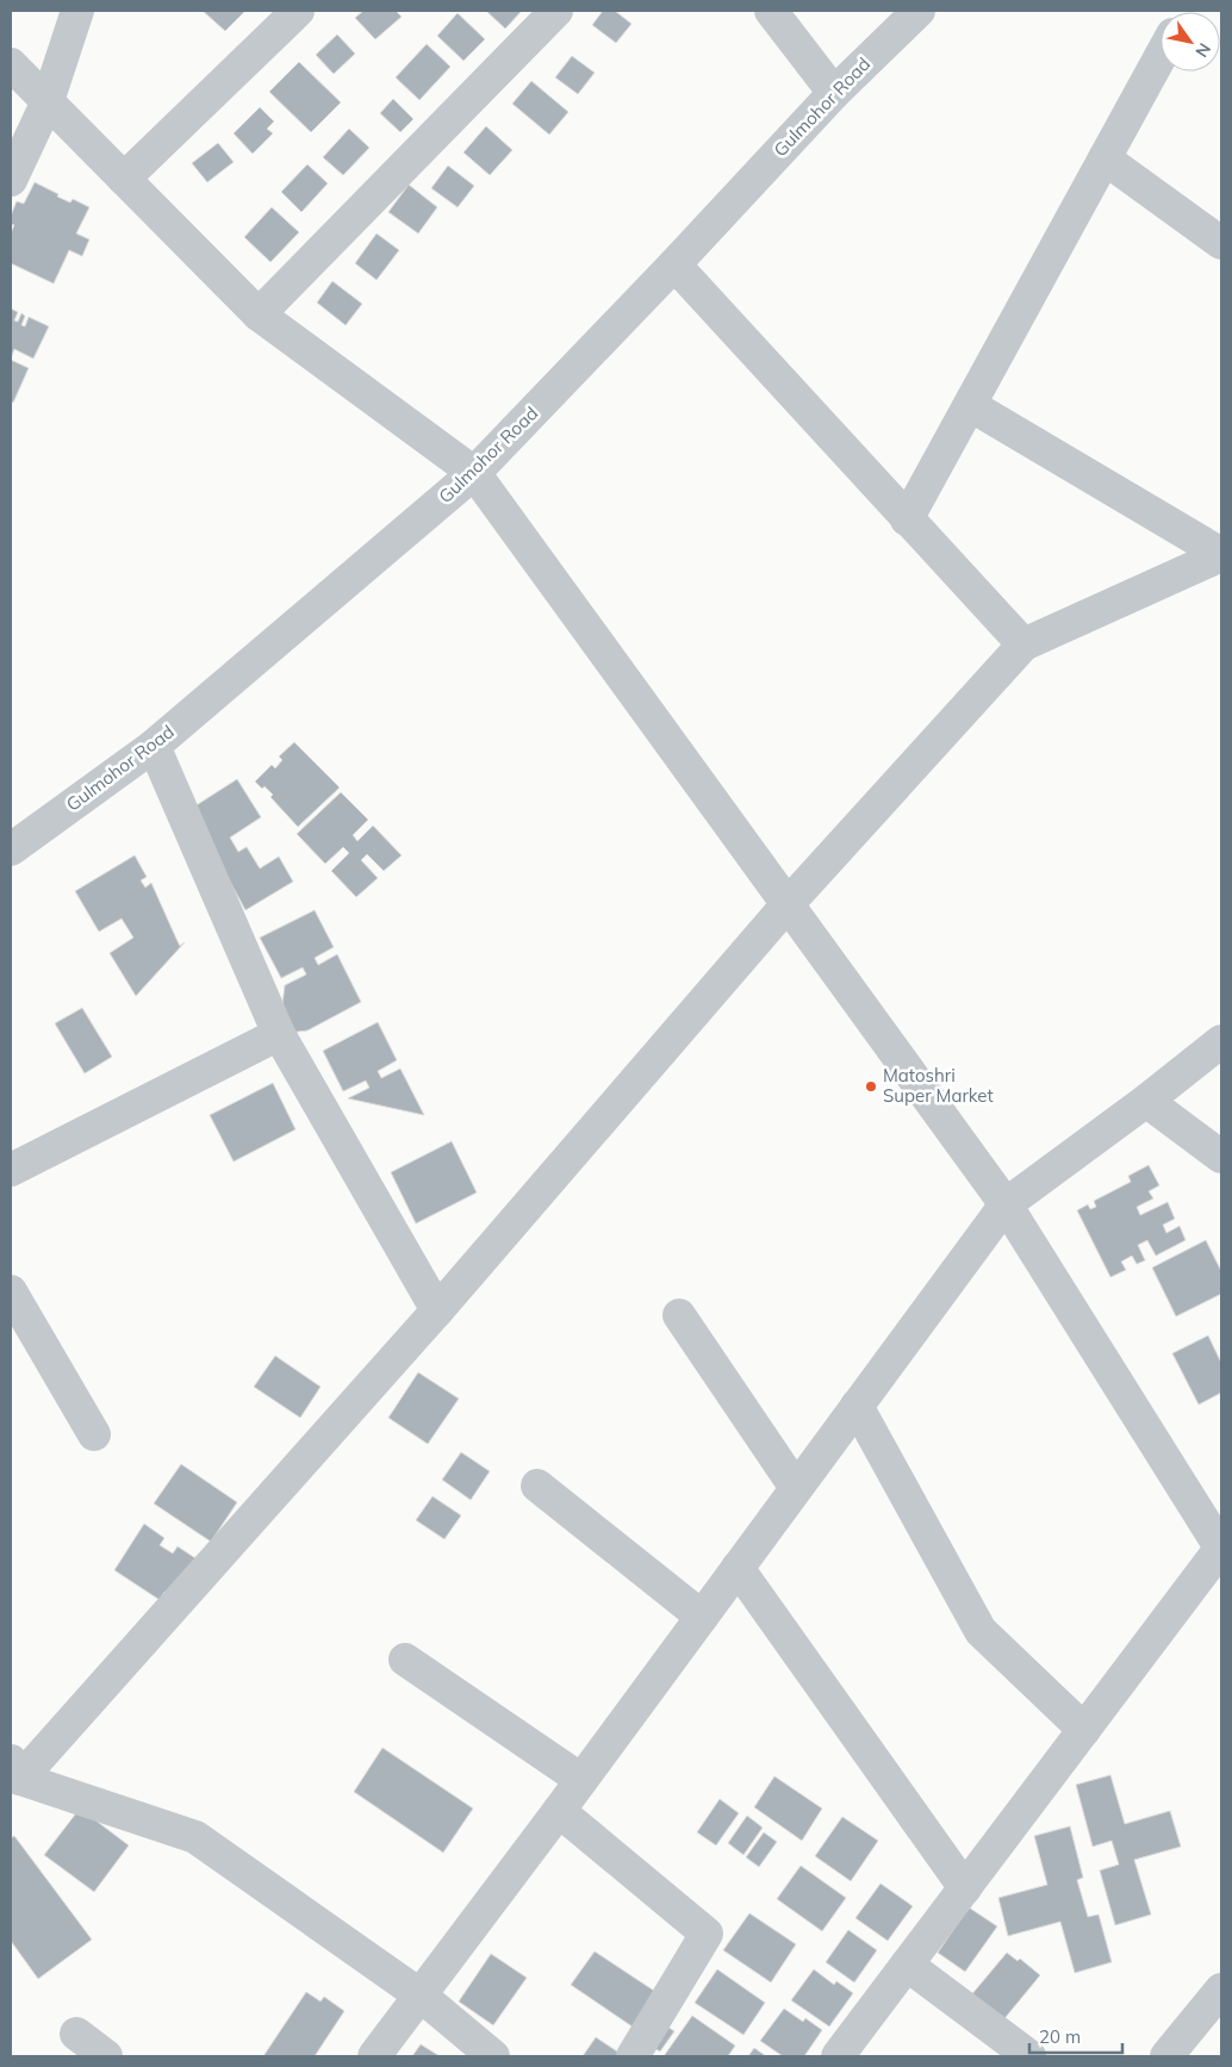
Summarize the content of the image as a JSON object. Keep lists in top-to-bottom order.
{
  "streets": {
    "street": ["Gulmohor Road"]
  },
  "places": ["Matoshri Super Market"],
  "scale_bar": "20 m",
  "north": "bottom right"
}
